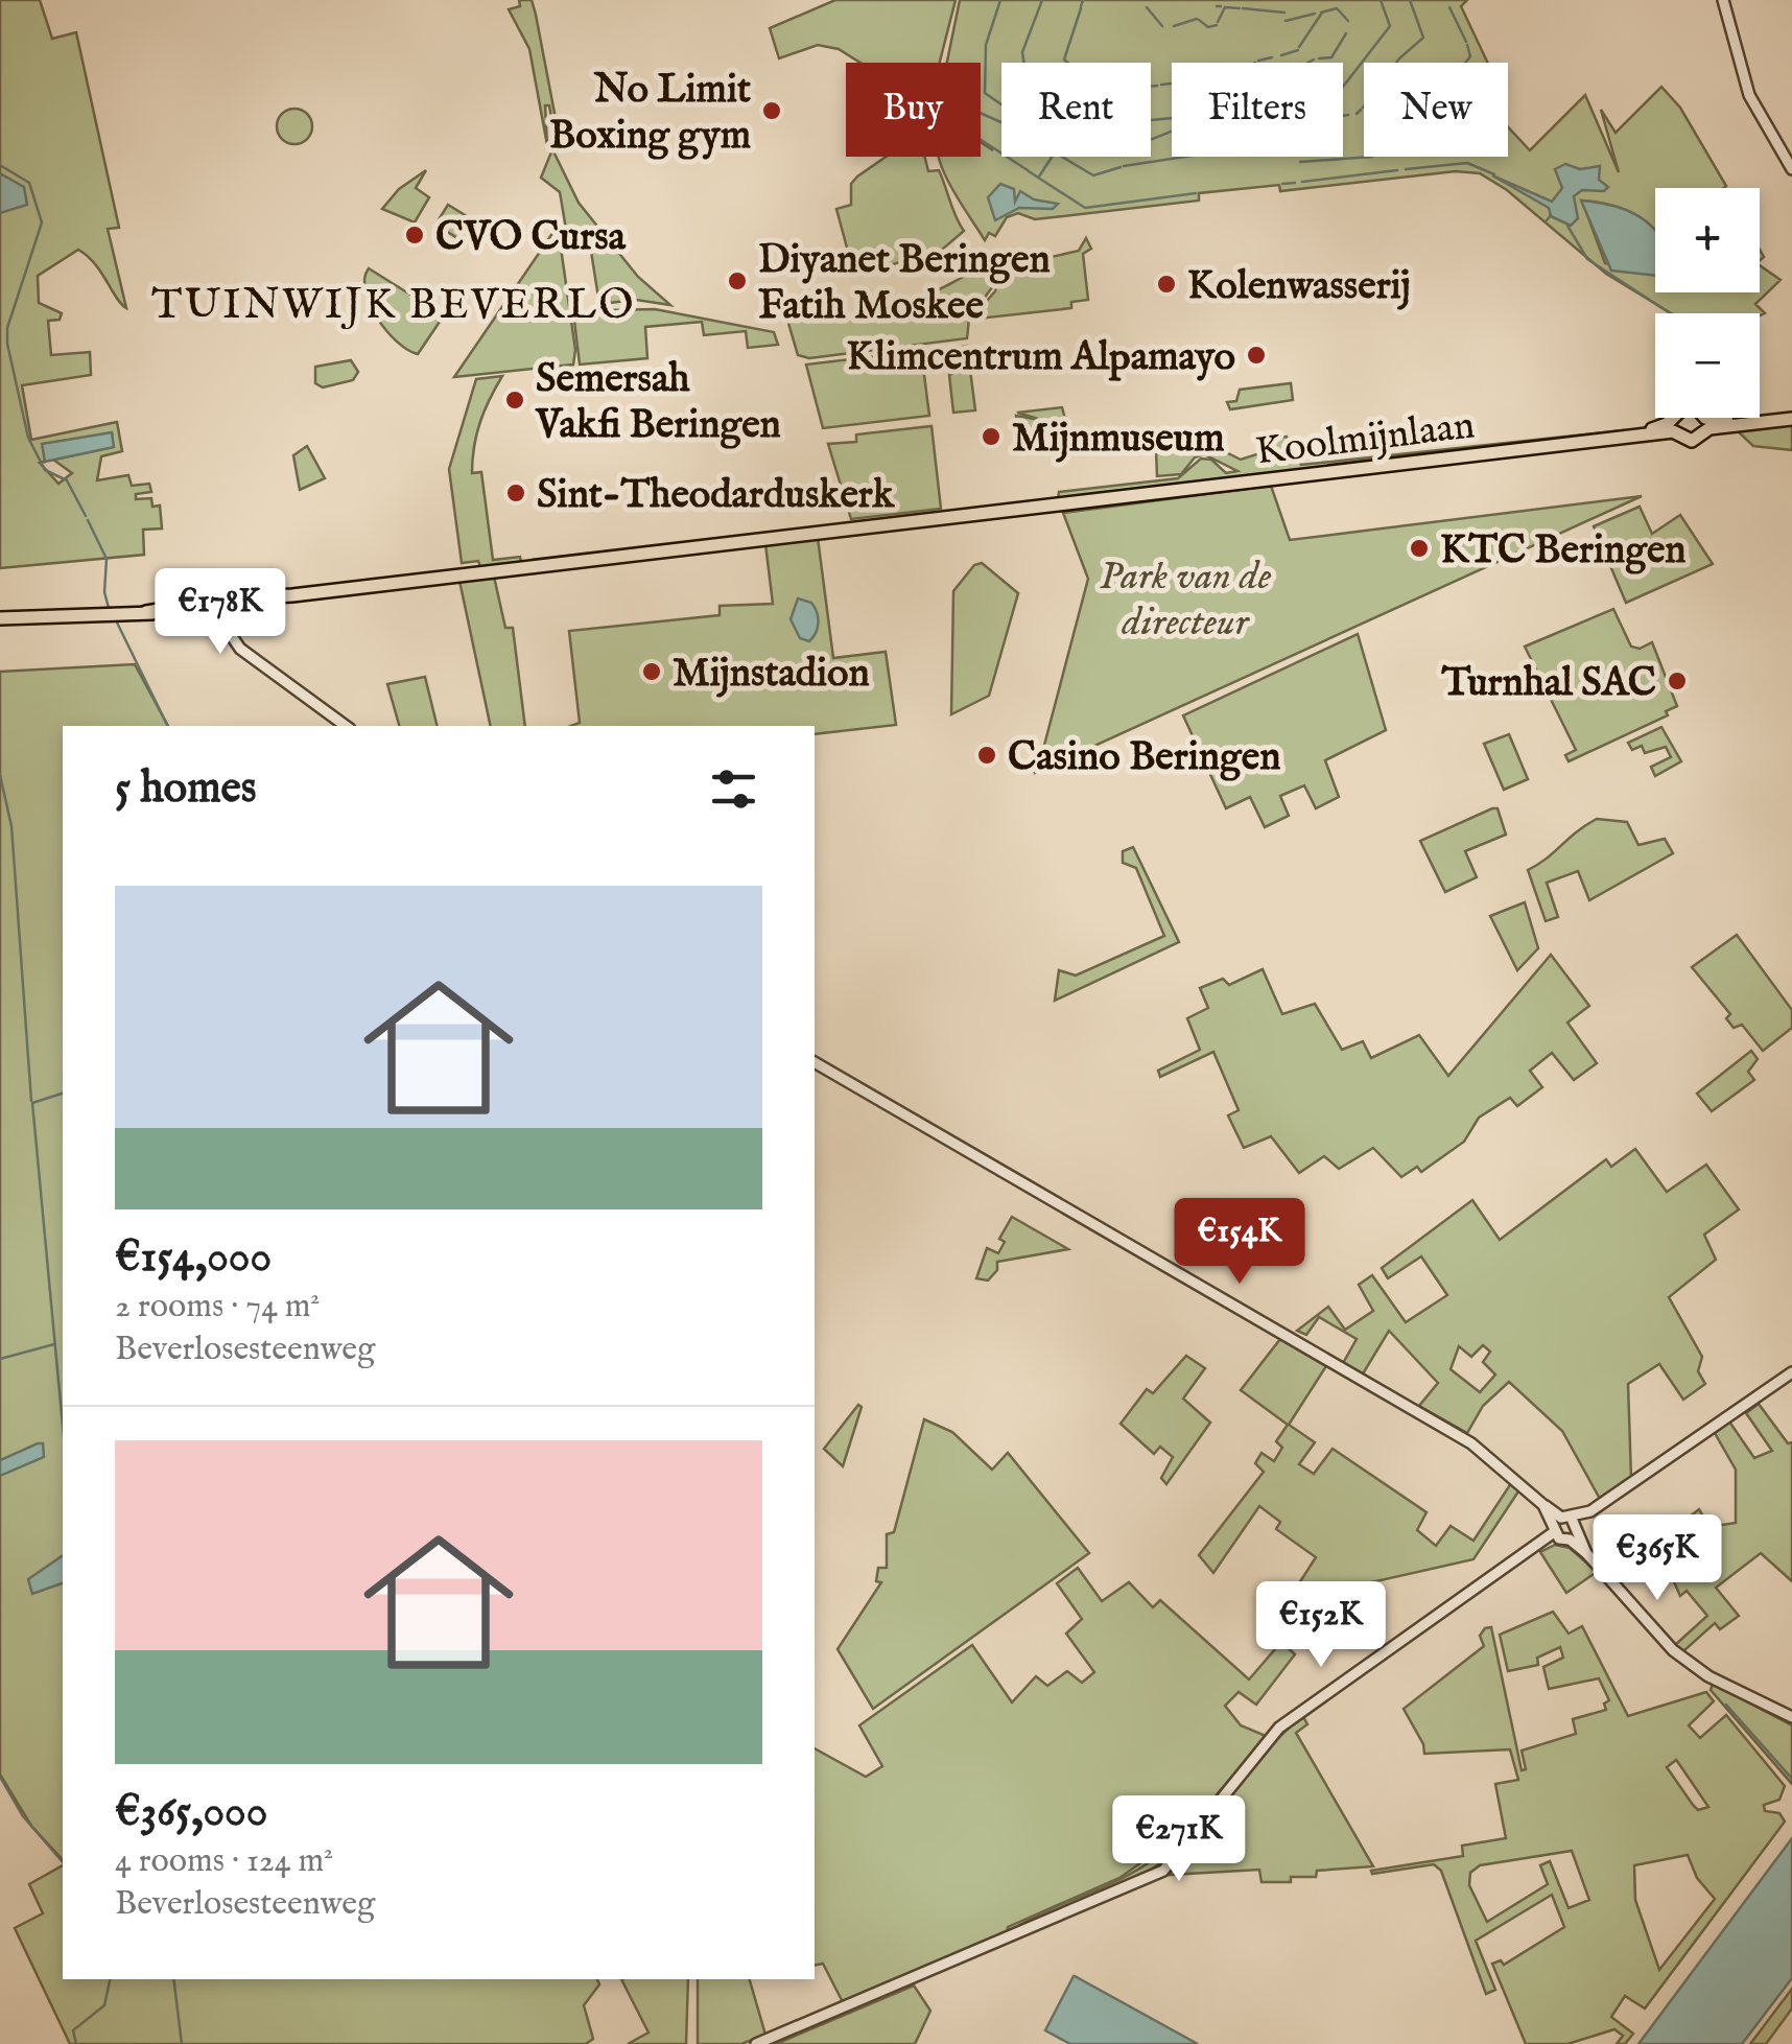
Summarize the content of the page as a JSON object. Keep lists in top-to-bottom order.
{
  "streets": {
    "main road": ["Koolmijnlaan"]
  },
  "districts": ["TUINWIJK BEVERLO"],
  "parks": ["Park van de directeur"],
  "places": [
    "No Limit Boxing gym",
    "CVO Cursa",
    "Diyanet Beringen Fatih Moskee",
    "Kolenwasserij",
    "Klimcentrum Alpamayo",
    "Semersah Vakfi Beringen",
    "Mijnmuseum",
    "Sint-Theodarduskerk",
    "KTC Beringen",
    "Mijnstadion",
    "Turnhal SAC",
    "Casino Beringen"
  ],
  "page": {
    "chip": [
      "Buy",
      "Rent",
      "Filters",
      "New"
    ],
    "map_buttons": ["+", "−"],
    "price": [
      "€178K",
      "€154K",
      "€365K",
      "€152K",
      "€271K"
    ],
    "heading": "5 homes",
    "list": [
      {
        "name": "€154,000",
        "note": "2 rooms · 74 m² · Beverlosesteenweg"
      },
      {
        "name": "€365,000",
        "note": "4 rooms · 124 m² · Beverlosesteenweg"
      }
    ]
  }
}
